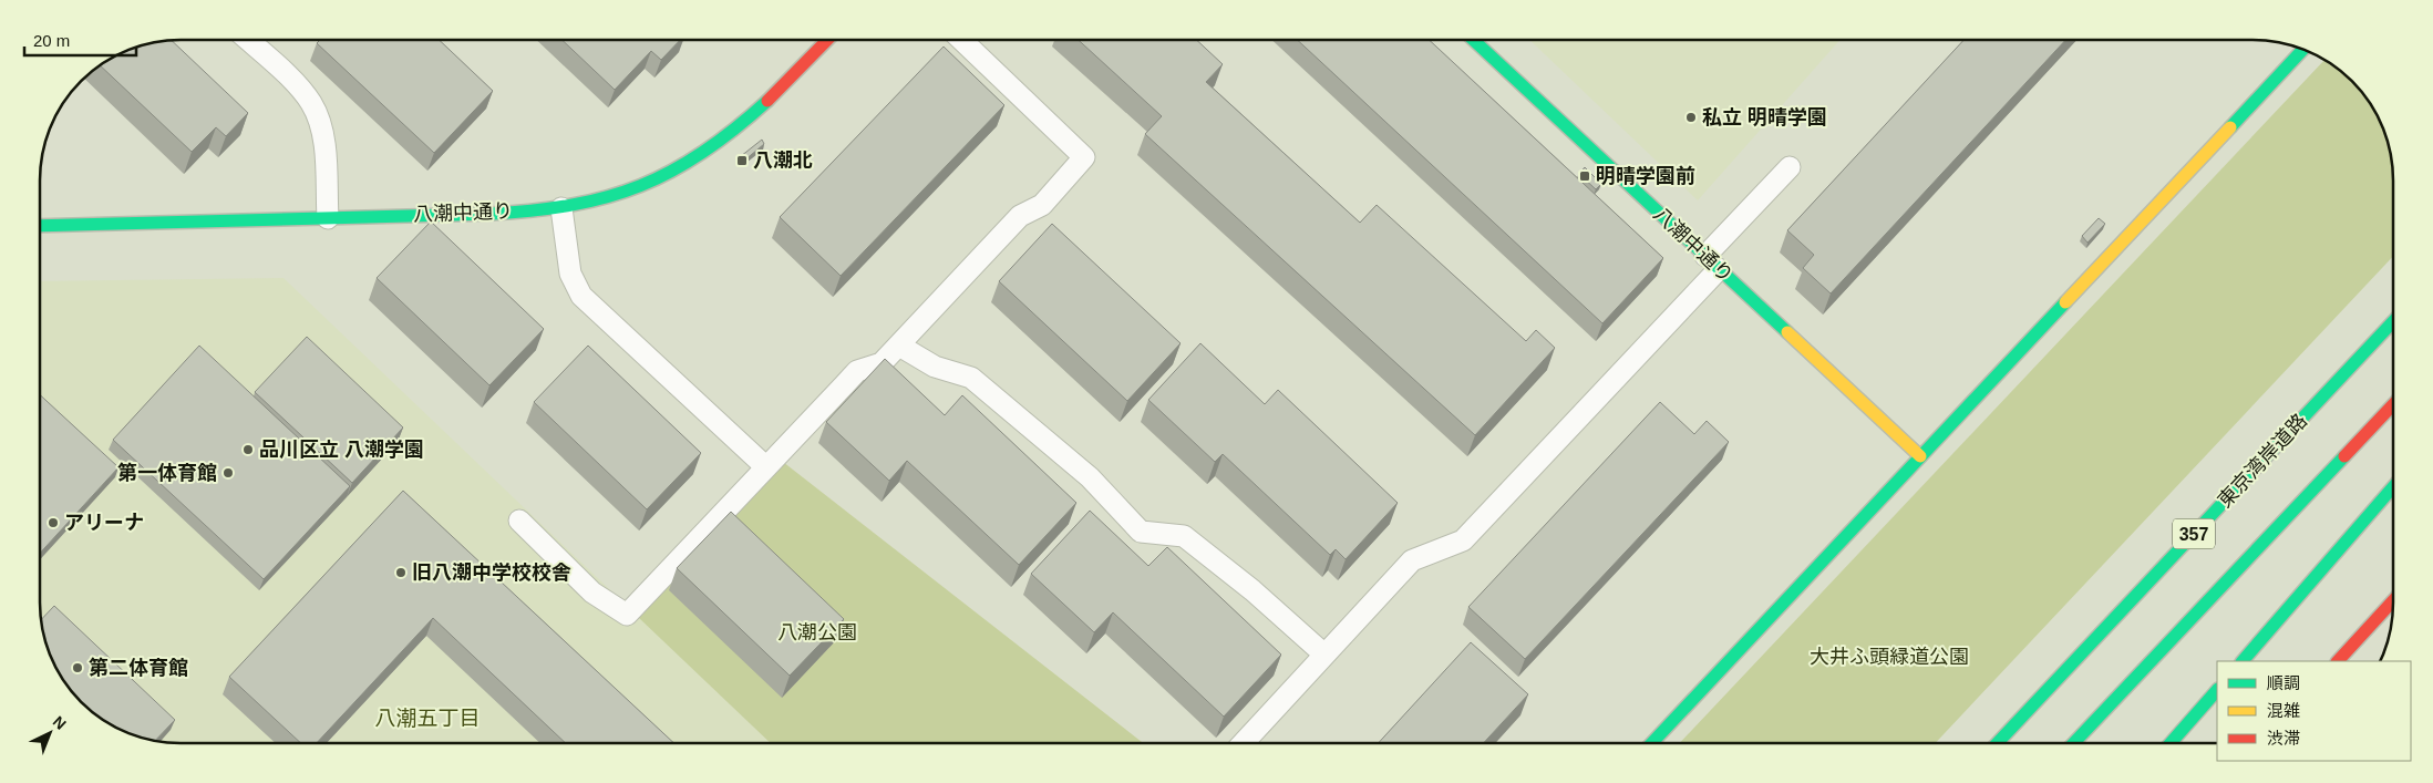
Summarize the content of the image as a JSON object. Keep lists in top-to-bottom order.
{
  "streets": {
    "main road": ["八潮中通り", "東京湾岸道路", "357"]
  },
  "districts": ["八潮五丁目"],
  "parks": ["八潮公園", "大井ふ頭緑道公園"],
  "places": {
    "other": [
      "私立 明晴学園",
      "品川区立 八潮学園",
      "第一体育館",
      "アリーナ",
      "旧八潮中学校校舎",
      "第二体育館"
    ],
    "transit": ["八潮北", "明晴学園前"]
  },
  "legend": ["順調", "混雑", "渋滞"],
  "scale_bar": "20 m",
  "north": "top right"
}
